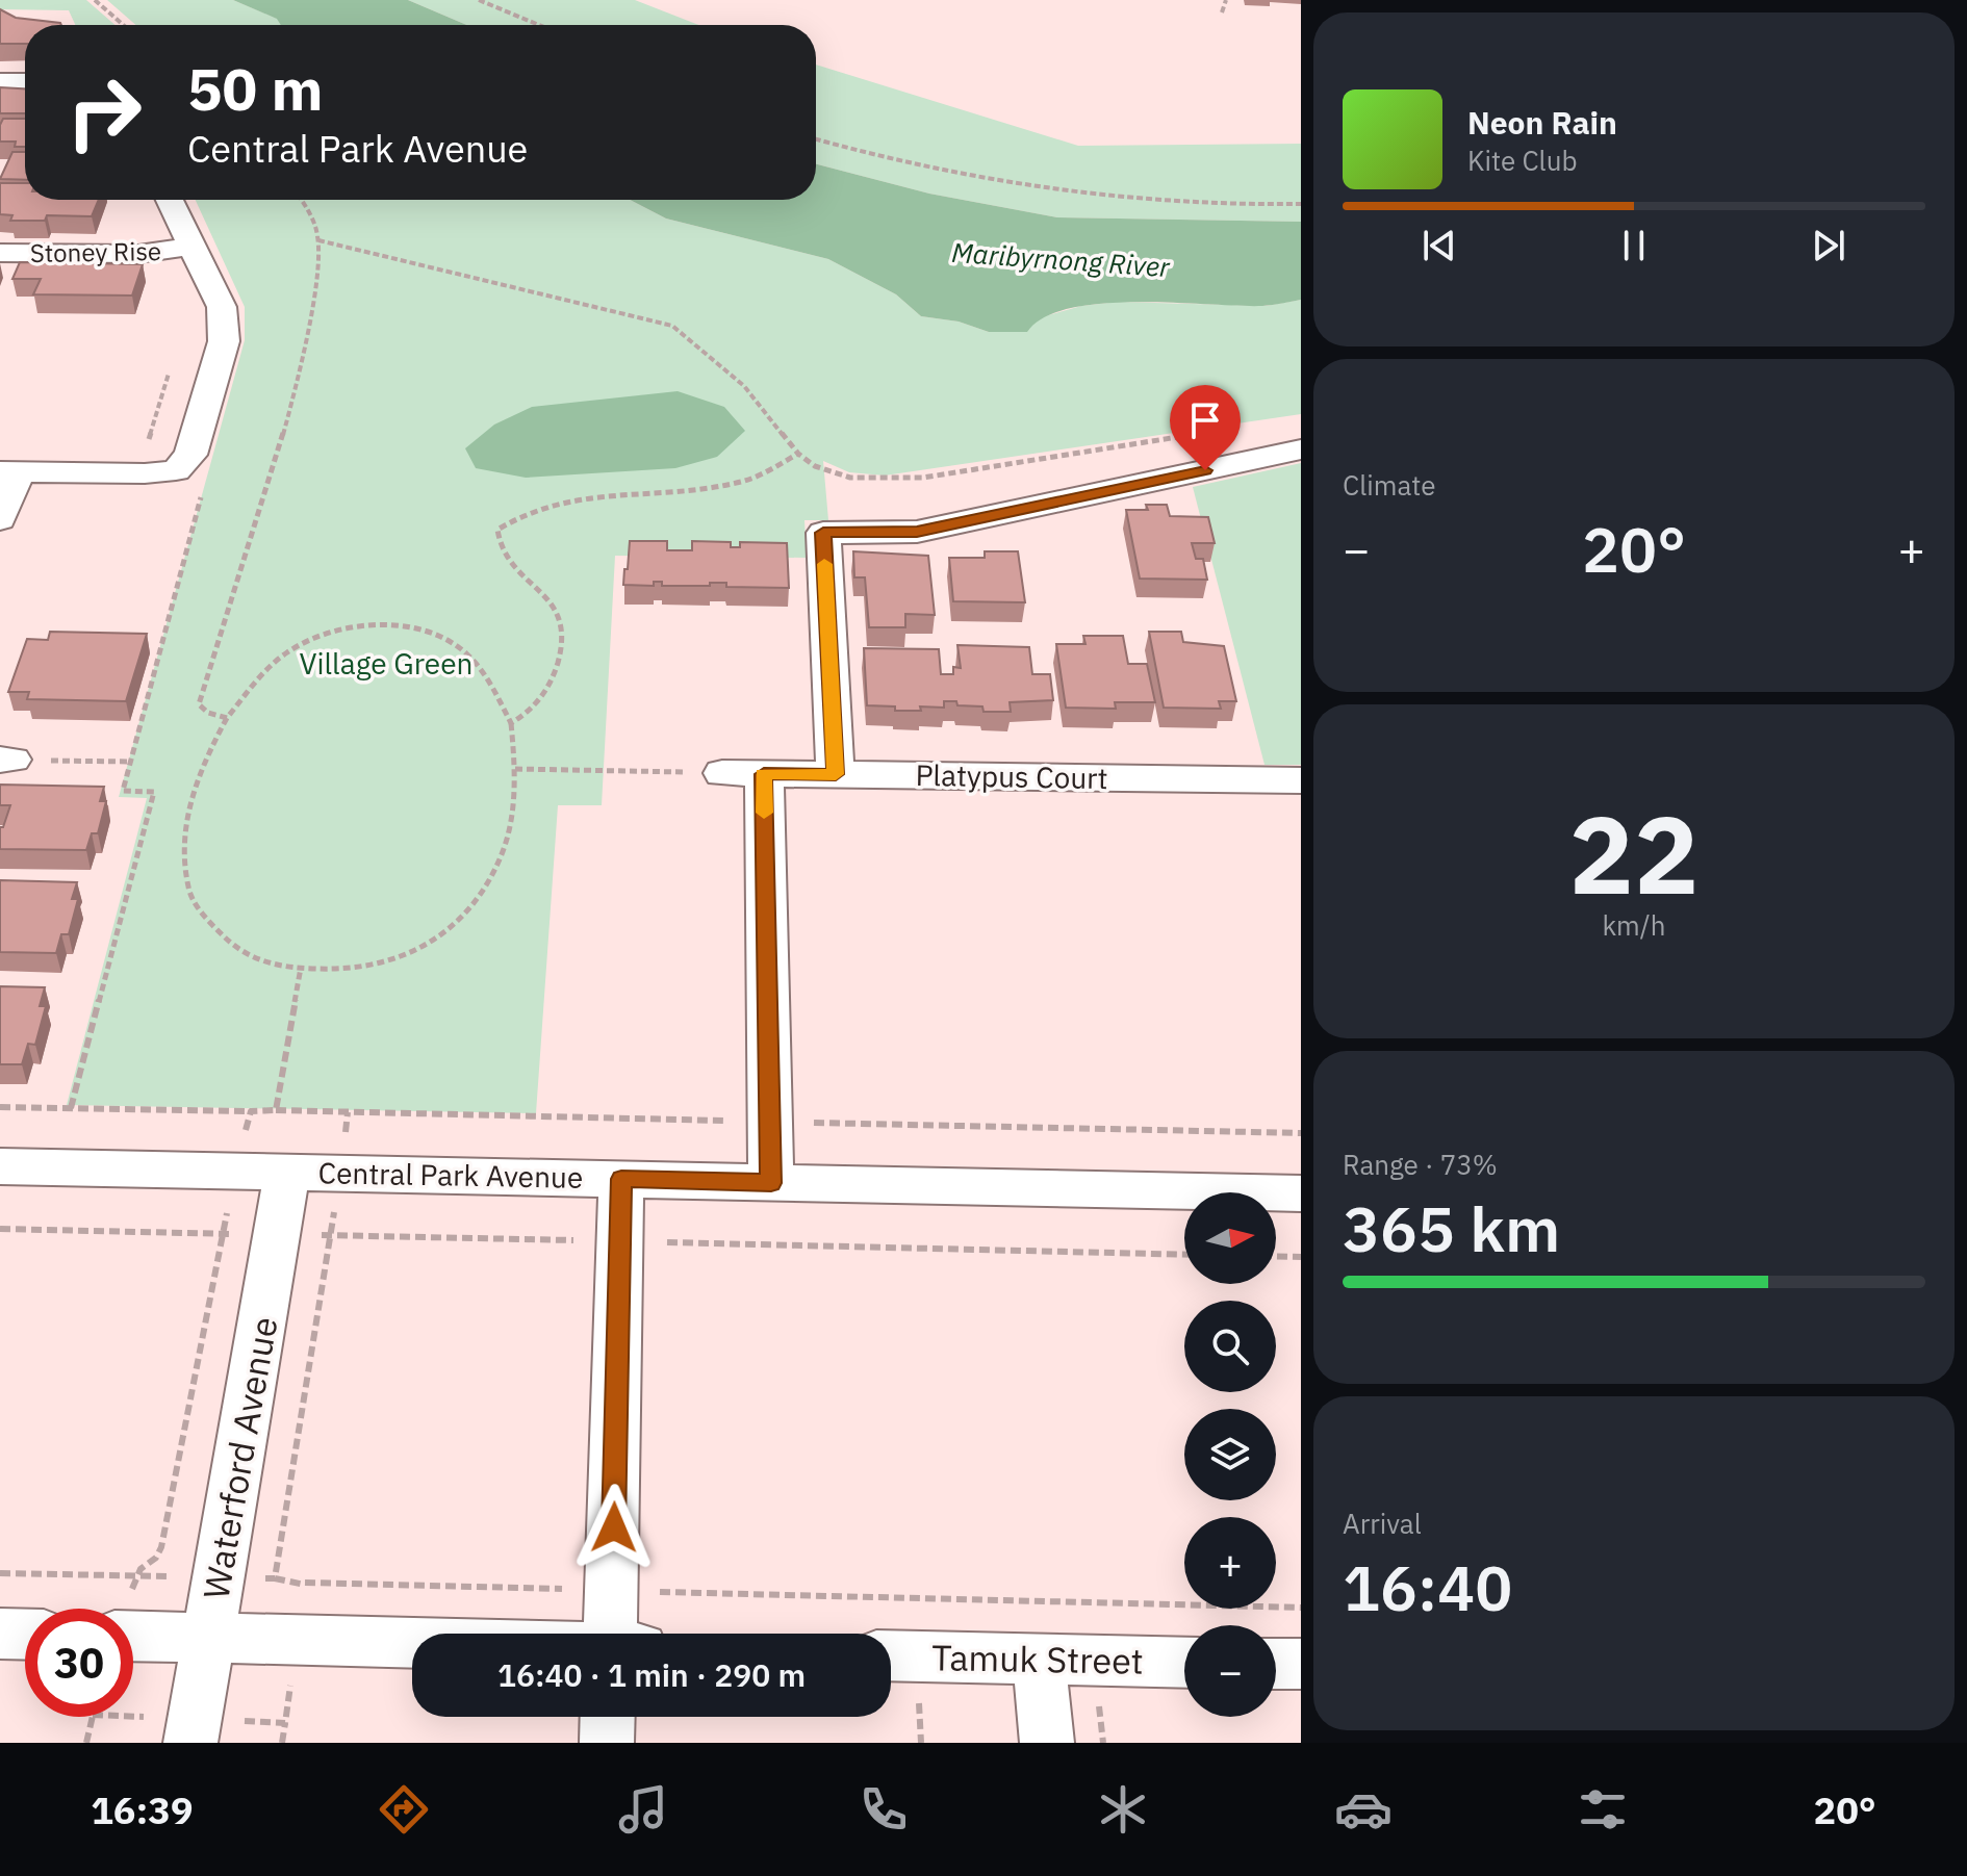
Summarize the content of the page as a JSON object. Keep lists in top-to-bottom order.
{
  "streets": {
    "street": [
      "Stoney Rise",
      "Platypus Court",
      "Central Park Avenue",
      "Waterford Avenue",
      "Tamuk Street"
    ]
  },
  "crossings": [
    ["Central Park Avenue", "Waterford Avenue"]
  ],
  "water": ["Maribyrnong River"],
  "parks": ["Village Green"],
  "north": "right",
  "page": {
    "turn": ["50 m", "Central Park Avenue"],
    "song": ["Neon Rain", "Kite Club"],
    "tile": [
      "Climate",
      ["22", "km/h"],
      ["Range · 73%", "365 km"],
      ["Arrival", "16:40"]
    ],
    "heat": ["−", "20°", "+"],
    "map_buttons": ["+", "−"],
    "limit": "30",
    "trip": "16:40 · 1 min · 290 m",
    "tabs": ["16:39", "20°"]
  }
}
